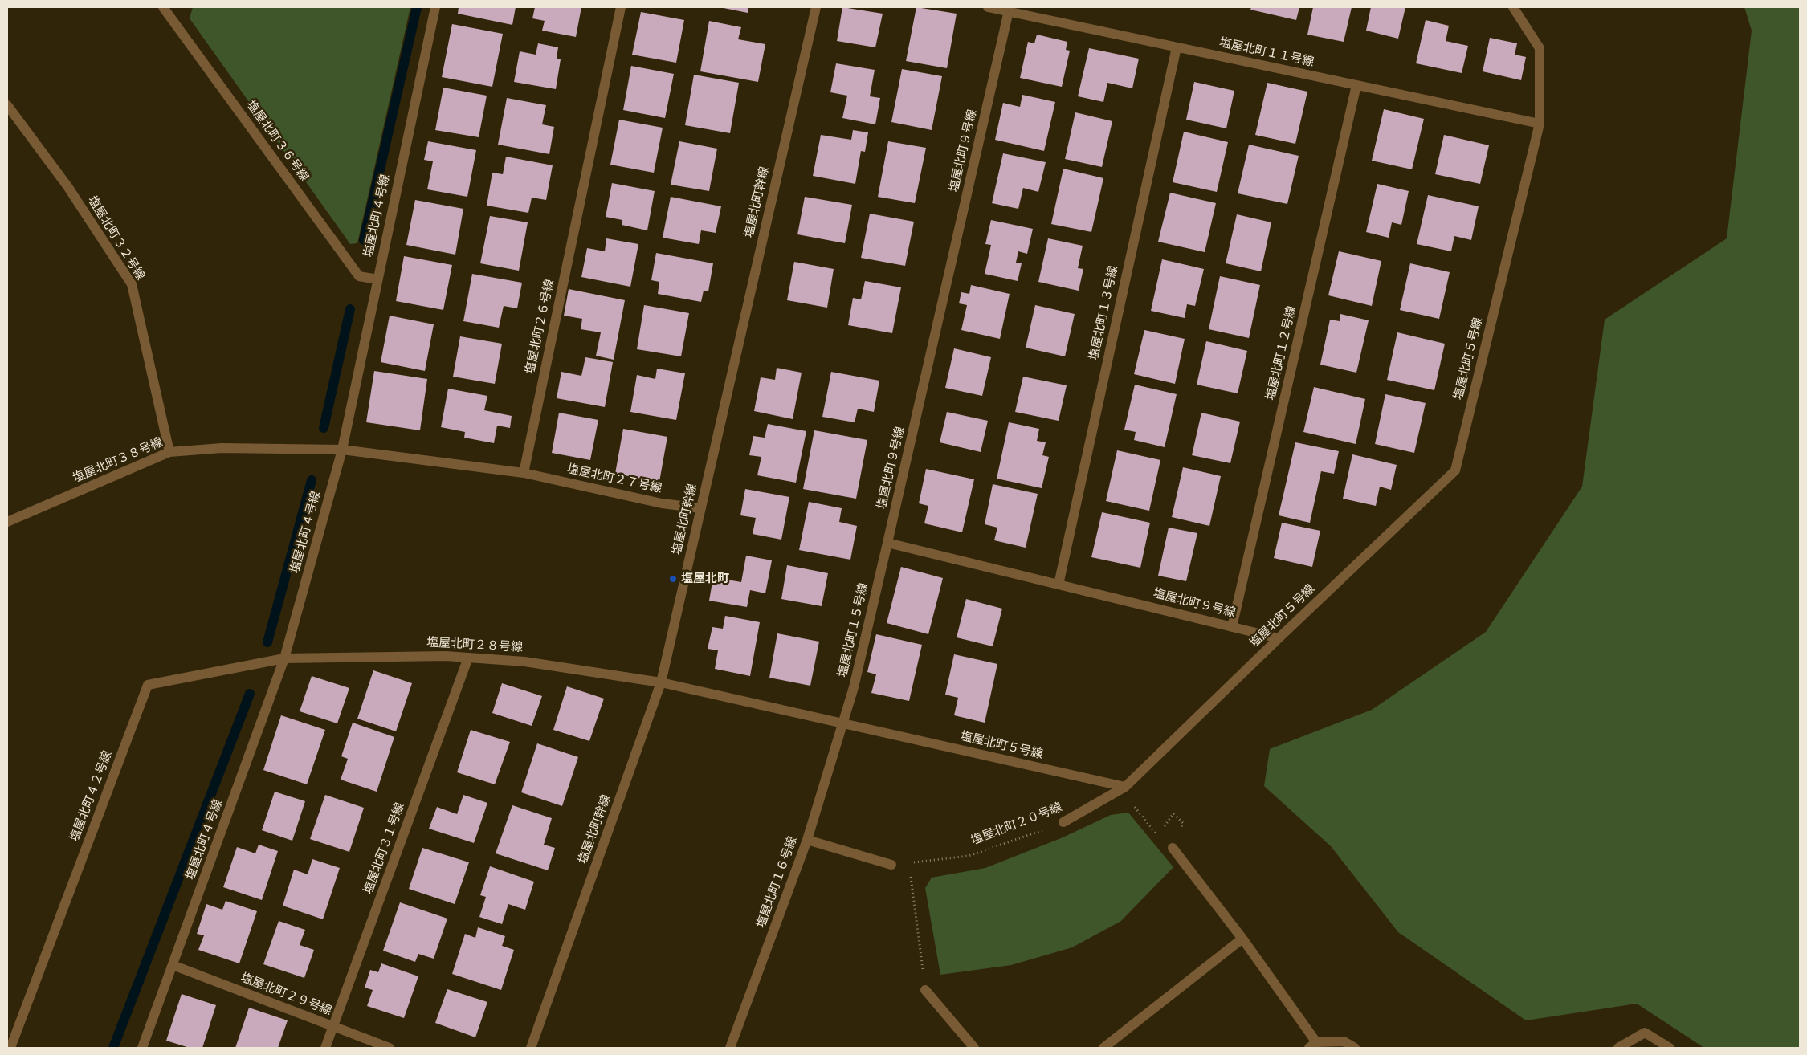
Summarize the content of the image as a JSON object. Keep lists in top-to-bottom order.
{
  "streets": {
    "street": [
      "塩屋北町１１号線",
      "塩屋北町３６号線",
      "塩屋北町９号線",
      "塩屋北町幹線",
      "塩屋北町４号線",
      "塩屋北町３２号線",
      "塩屋北町１３号線",
      "塩屋北町２６号線",
      "塩屋北町１２号線",
      "塩屋北町５号線",
      "塩屋北町３８号線",
      "塩屋北町２７号線",
      "塩屋北町１５号線",
      "塩屋北町２８号線",
      "塩屋北町４２号線",
      "塩屋北町２０号線",
      "塩屋北町３１号線",
      "塩屋北町１６号線",
      "塩屋北町２９号線"
    ]
  },
  "crossings": [
    ["塩屋北町１１号線", "塩屋北町９号線"],
    ["塩屋北町１１号線", "塩屋北町１３号線"],
    ["塩屋北町１１号線", "塩屋北町１２号線"],
    ["塩屋北町１１号線", "塩屋北町５号線"],
    ["塩屋北町３６号線", "塩屋北町４号線"],
    ["塩屋北町９号線", "塩屋北町１３号線"],
    ["塩屋北町９号線", "塩屋北町１２号線"],
    ["塩屋北町９号線", "塩屋北町５号線"],
    ["塩屋北町９号線", "塩屋北町１５号線"],
    ["塩屋北町幹線", "塩屋北町５号線"],
    ["塩屋北町幹線", "塩屋北町２７号線"],
    ["塩屋北町幹線", "塩屋北町２８号線"],
    ["塩屋北町４号線", "塩屋北町３８号線"],
    ["塩屋北町４号線", "塩屋北町２８号線"],
    ["塩屋北町４号線", "塩屋北町４２号線"],
    ["塩屋北町４号線", "塩屋北町２９号線"],
    ["塩屋北町３２号線", "塩屋北町３８号線"],
    ["塩屋北町２６号線", "塩屋北町２７号線"],
    ["塩屋北町５号線", "塩屋北町１５号線"],
    ["塩屋北町５号線", "塩屋北町２８号線"],
    ["塩屋北町５号線", "塩屋北町２０号線"],
    ["塩屋北町５号線", "塩屋北町１６号線"],
    ["塩屋北町１５号線", "塩屋北町１６号線"],
    ["塩屋北町２８号線", "塩屋北町４２号線"],
    ["塩屋北町２８号線", "塩屋北町３１号線"],
    ["塩屋北町３１号線", "塩屋北町２９号線"]
  ],
  "places": ["塩屋北町"]
}
